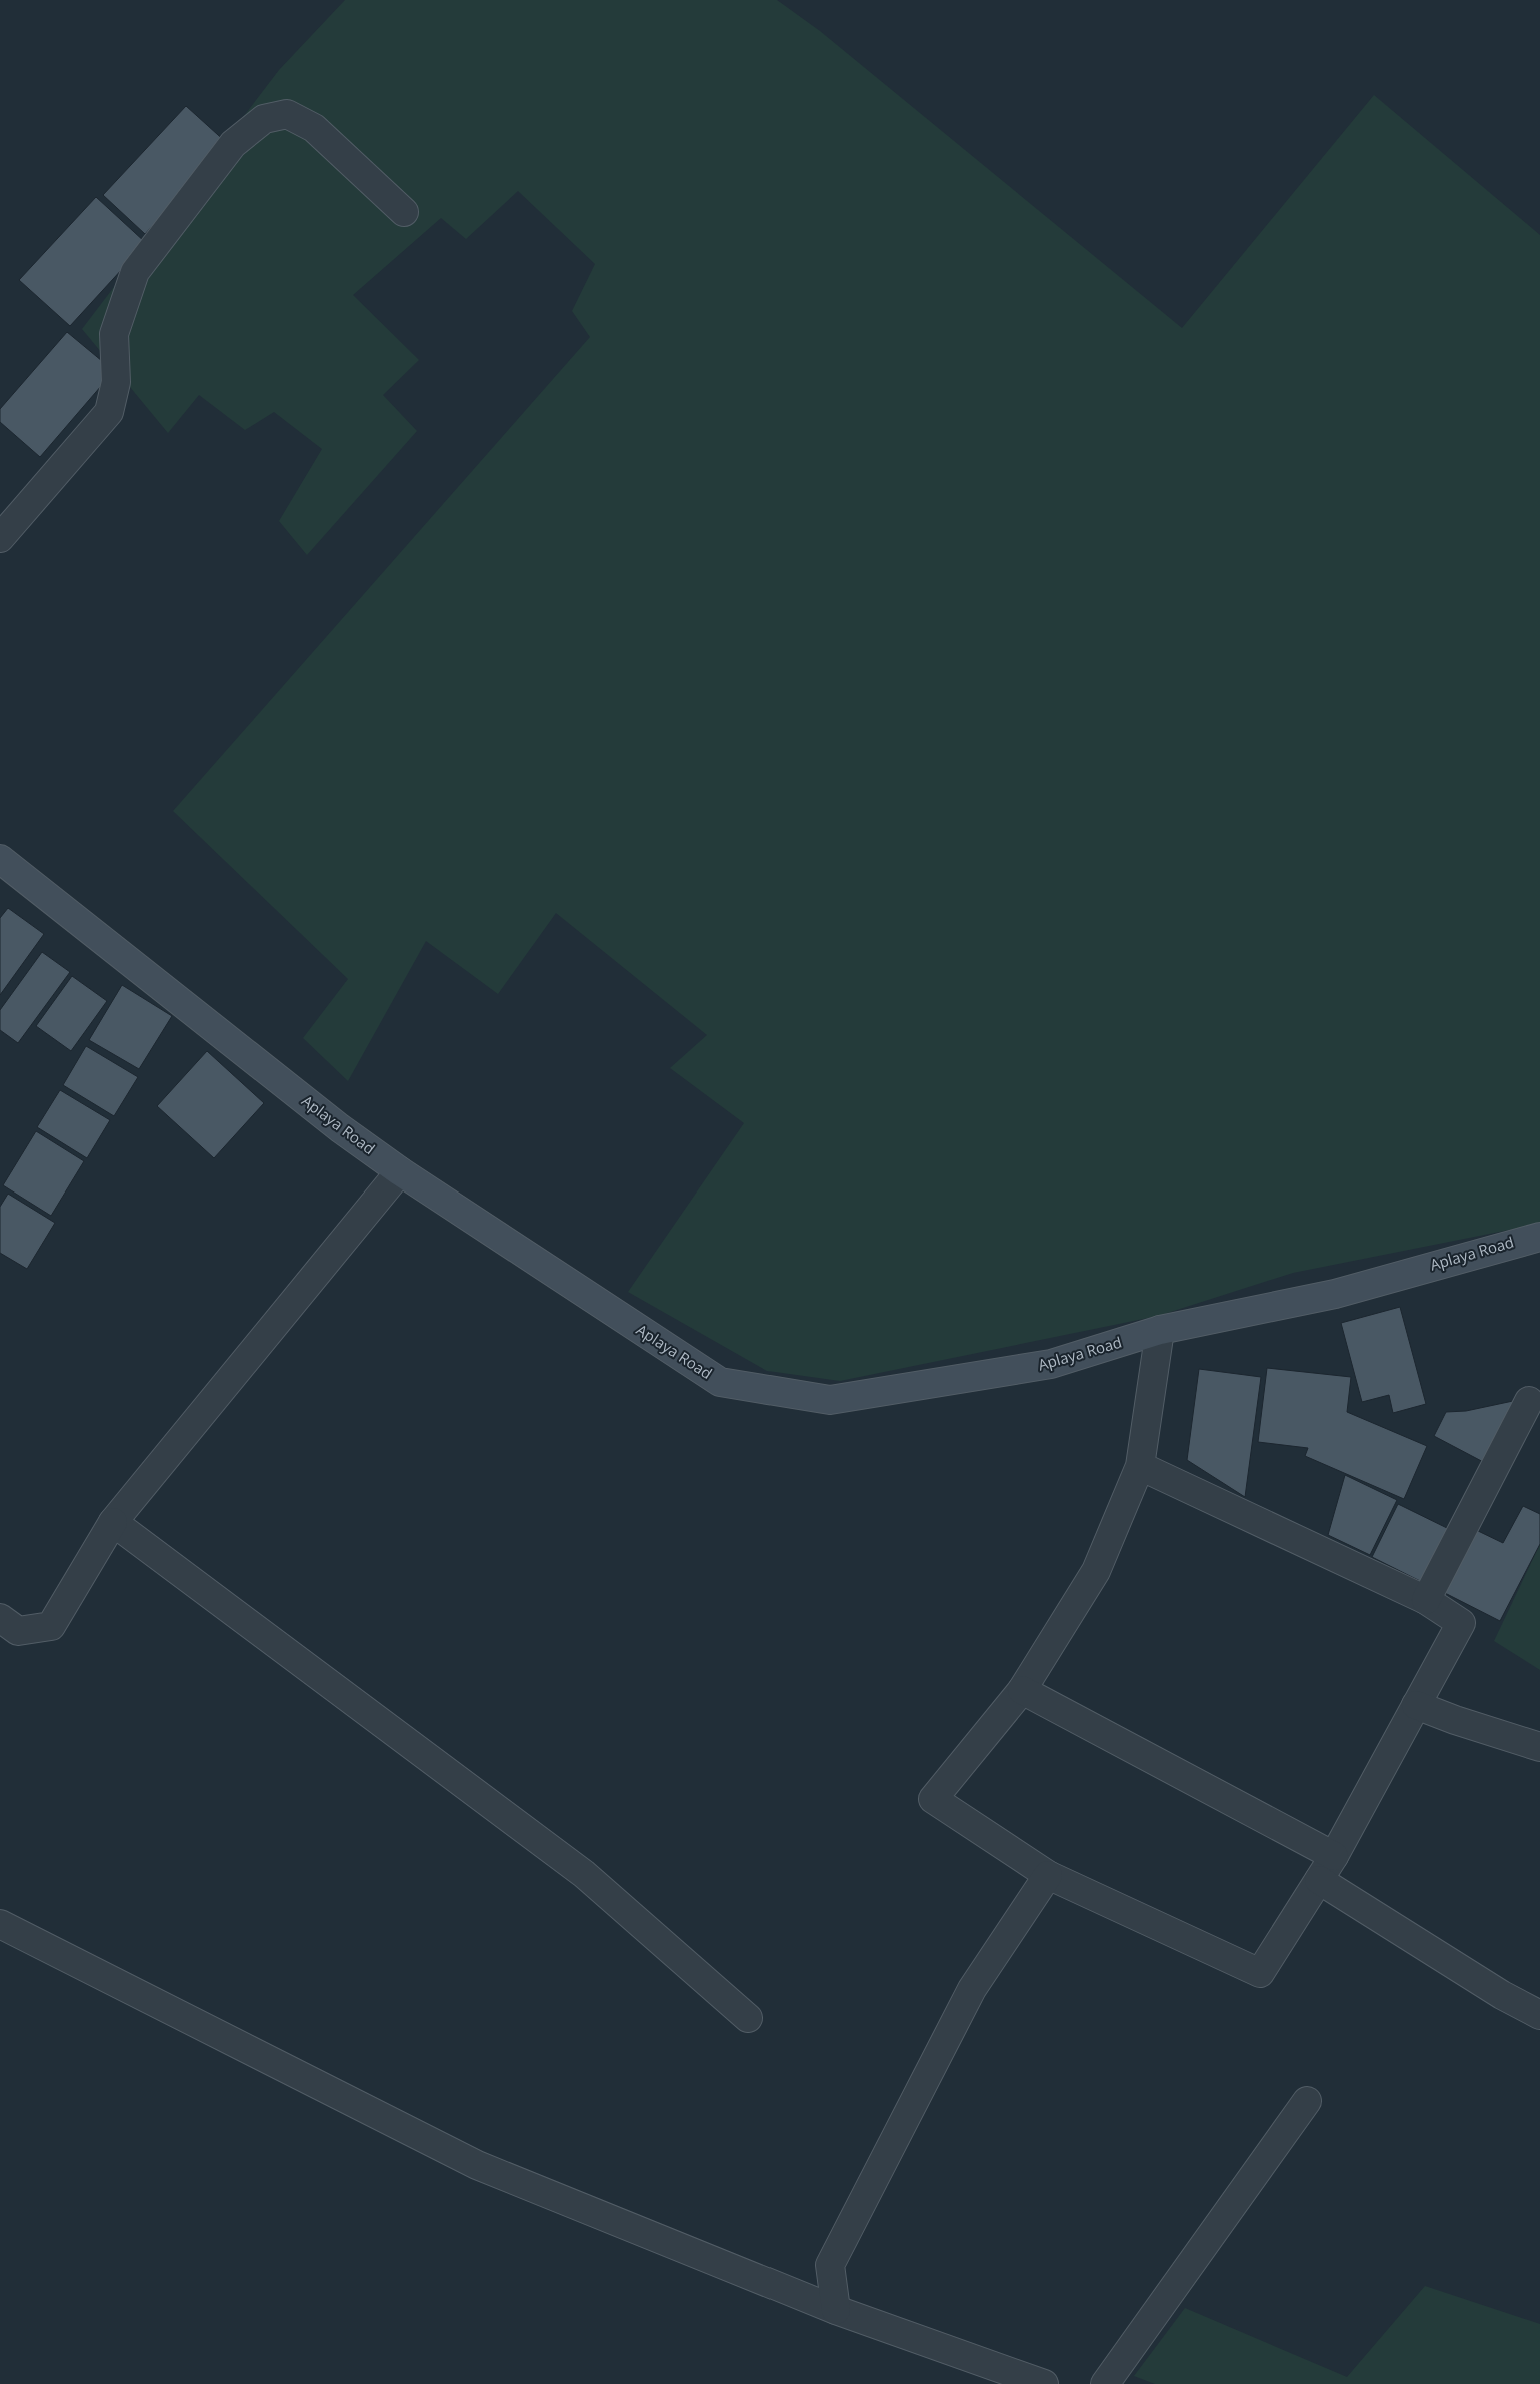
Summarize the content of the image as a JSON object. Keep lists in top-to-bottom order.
{
  "streets": {
    "street": ["Aplaya Road"]
  }
}
